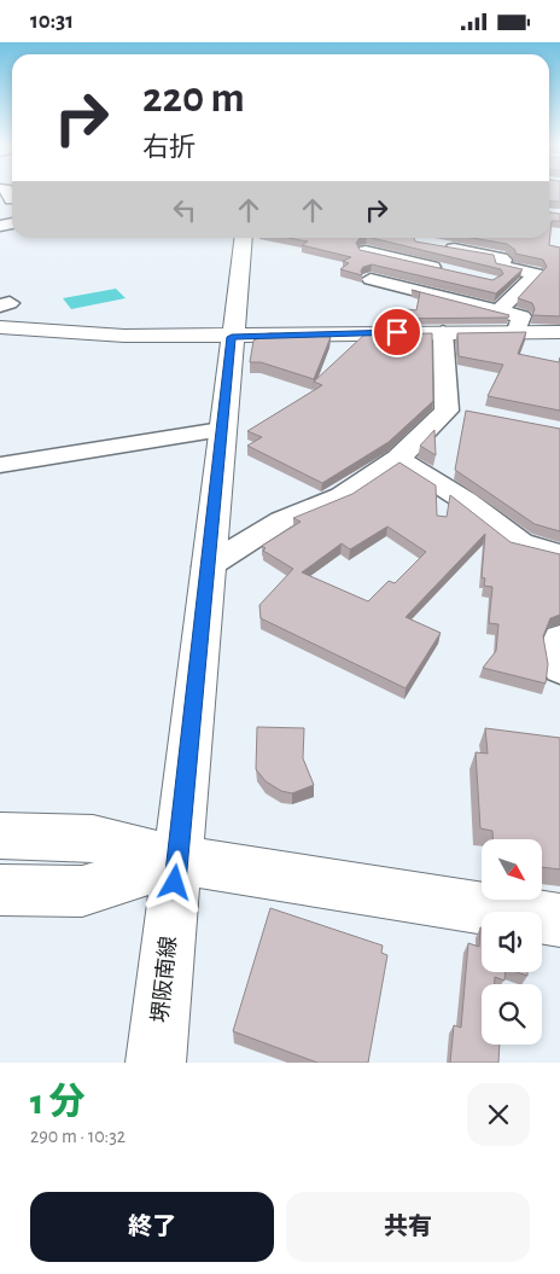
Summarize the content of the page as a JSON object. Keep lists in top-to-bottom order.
{
  "streets": {
    "main road": ["堺阪南線"]
  },
  "north": "bottom right",
  "page": {
    "status": "10:31",
    "turn": ["220 m", "右折"],
    "heading": ["1 分", "290 m · 10:32"],
    "buttons": ["終了", "共有"]
  }
}
